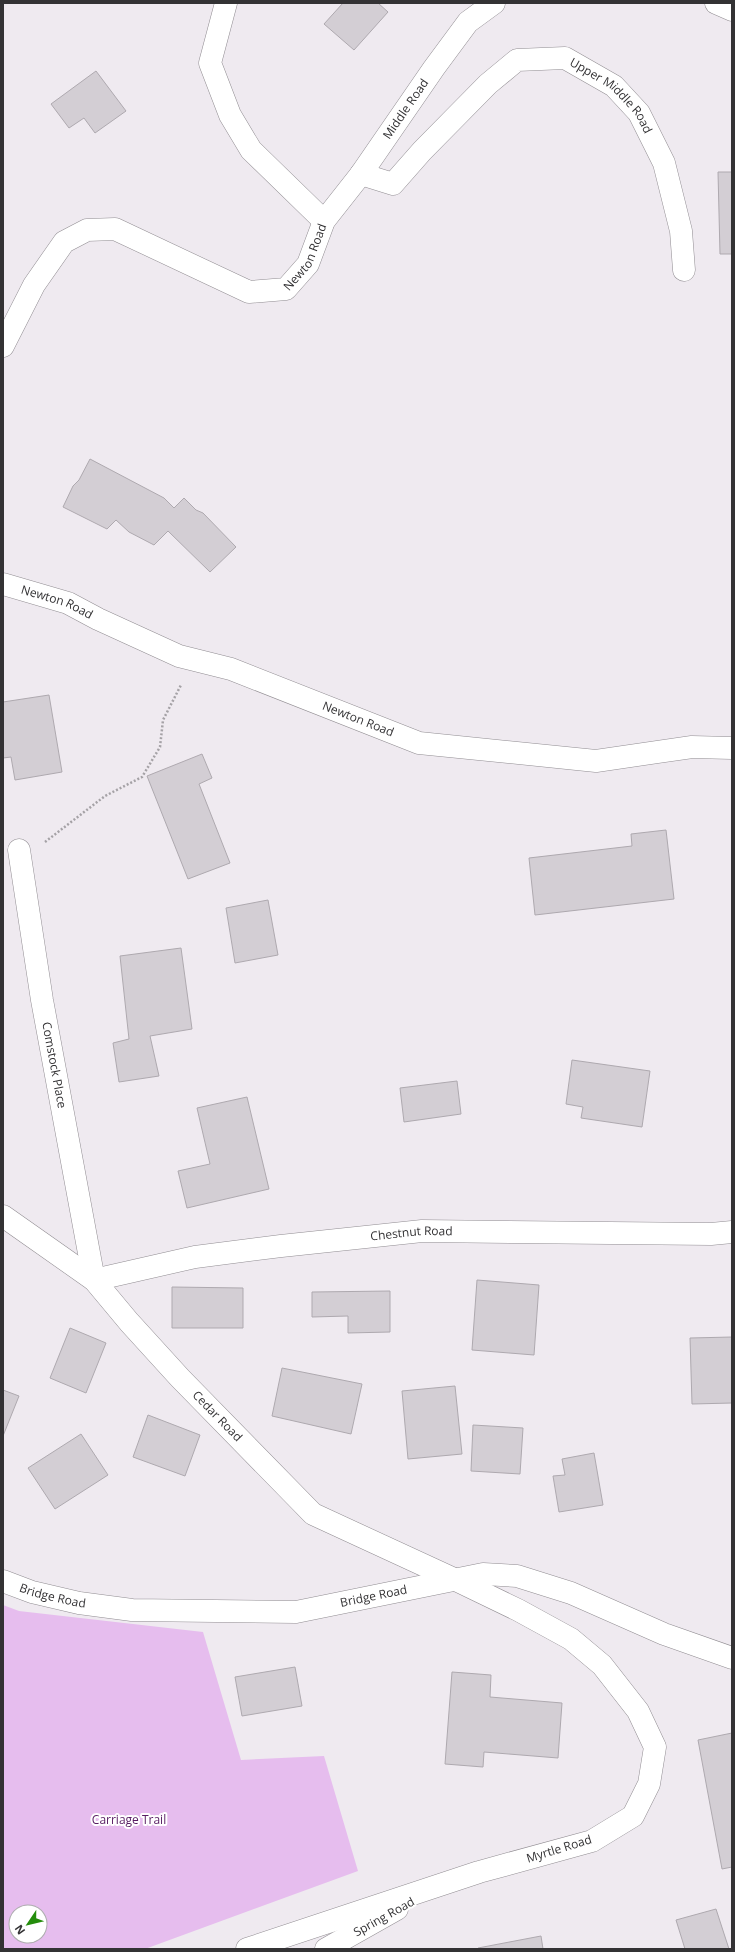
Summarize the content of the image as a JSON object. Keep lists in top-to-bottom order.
{
  "streets": {
    "street": [
      "Upper Middle Road",
      "Middle Road",
      "Newton Road",
      "Comstock Place",
      "Chestnut Road",
      "Cedar Road",
      "Bridge Road",
      "Myrtle Road",
      "Spring Road"
    ]
  },
  "crossings": [
    ["Upper Middle Road", "Middle Road"],
    ["Middle Road", "Newton Road"],
    ["Comstock Place", "Chestnut Road"],
    ["Comstock Place", "Cedar Road"],
    ["Chestnut Road", "Cedar Road"],
    ["Cedar Road", "Bridge Road"],
    ["Cedar Road", "Myrtle Road"],
    ["Bridge Road", "Myrtle Road"],
    ["Myrtle Road", "Spring Road"]
  ],
  "parks": ["Carriage Trail"],
  "north": "bottom left"
}
